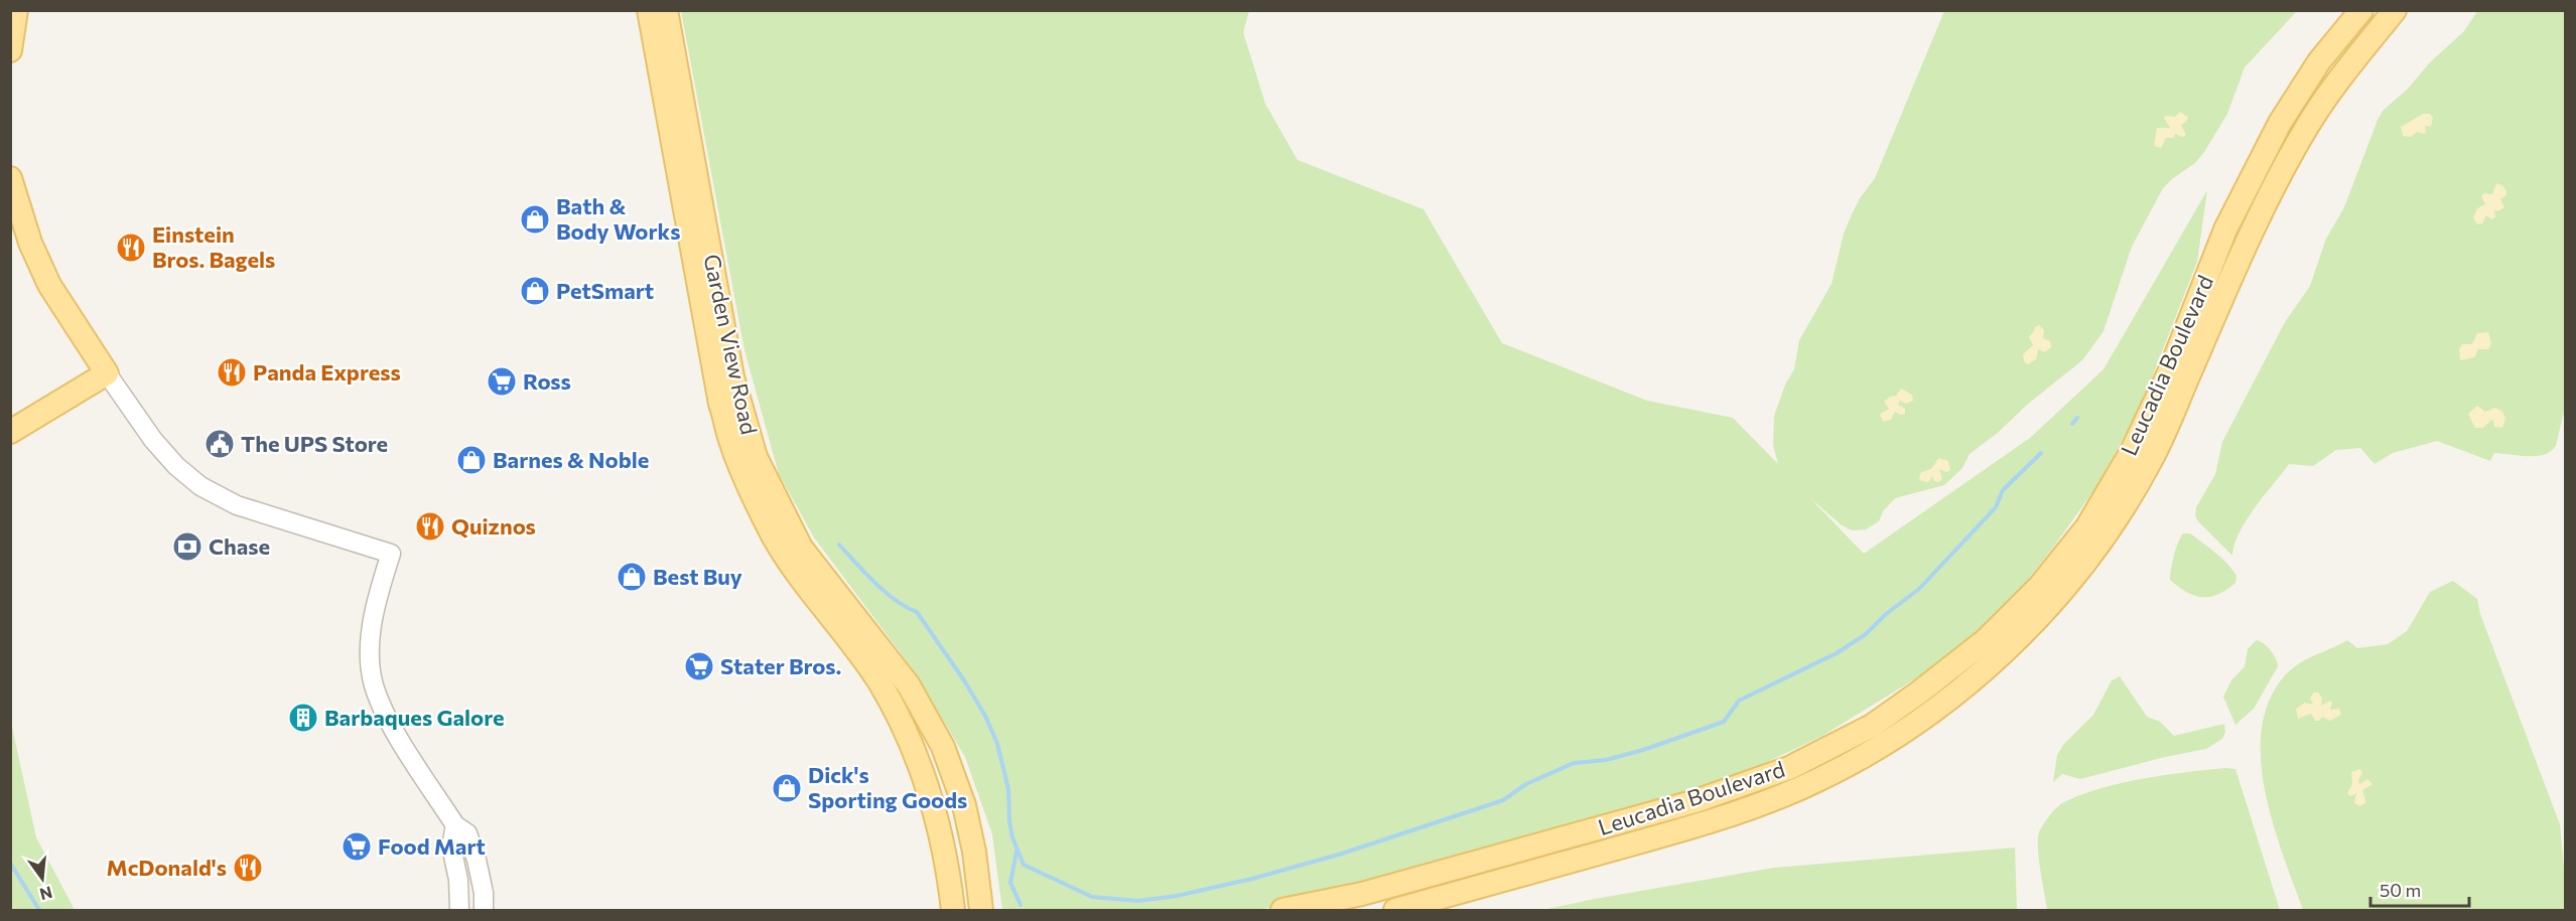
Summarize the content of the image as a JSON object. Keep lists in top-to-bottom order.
{
  "streets": {
    "main road": ["Garden View Road", "Leucadia Boulevard"]
  },
  "places": {
    "shop": [
      "Bath & Body Works",
      "PetSmart",
      "Barnes & Noble",
      "Best Buy",
      "Dick's Sporting Goods"
    ],
    "restaurant": [
      "Einstein Bros. Bagels",
      "Panda Express",
      "Quiznos",
      "McDonald's"
    ],
    "supermarket": ["Ross", "Stater Bros.", "Food Mart"],
    "public building": ["The UPS Store"],
    "bank": ["Chase"],
    "building": ["Barbaques Galore"]
  },
  "scale_bar": "50 m",
  "north": "bottom"
}
